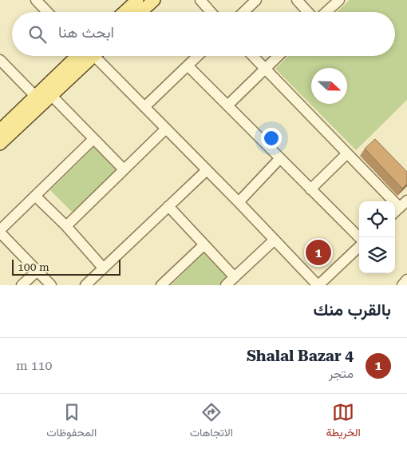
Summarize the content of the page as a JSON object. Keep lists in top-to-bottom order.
{
  "scale_bar": "100 m",
  "north": "right",
  "page": {
    "search": "ابحث هنا",
    "pins": "1",
    "scale": "100 m",
    "heading": "بالقرب منك",
    "list": [
      {
        "mark": "1",
        "name": "Shalal Bazar 4",
        "note": "متجر",
        "value": "110 m"
      }
    ],
    "nav": ["الخريطة", "الاتجاهات", "المحفوظات"]
  }
}
